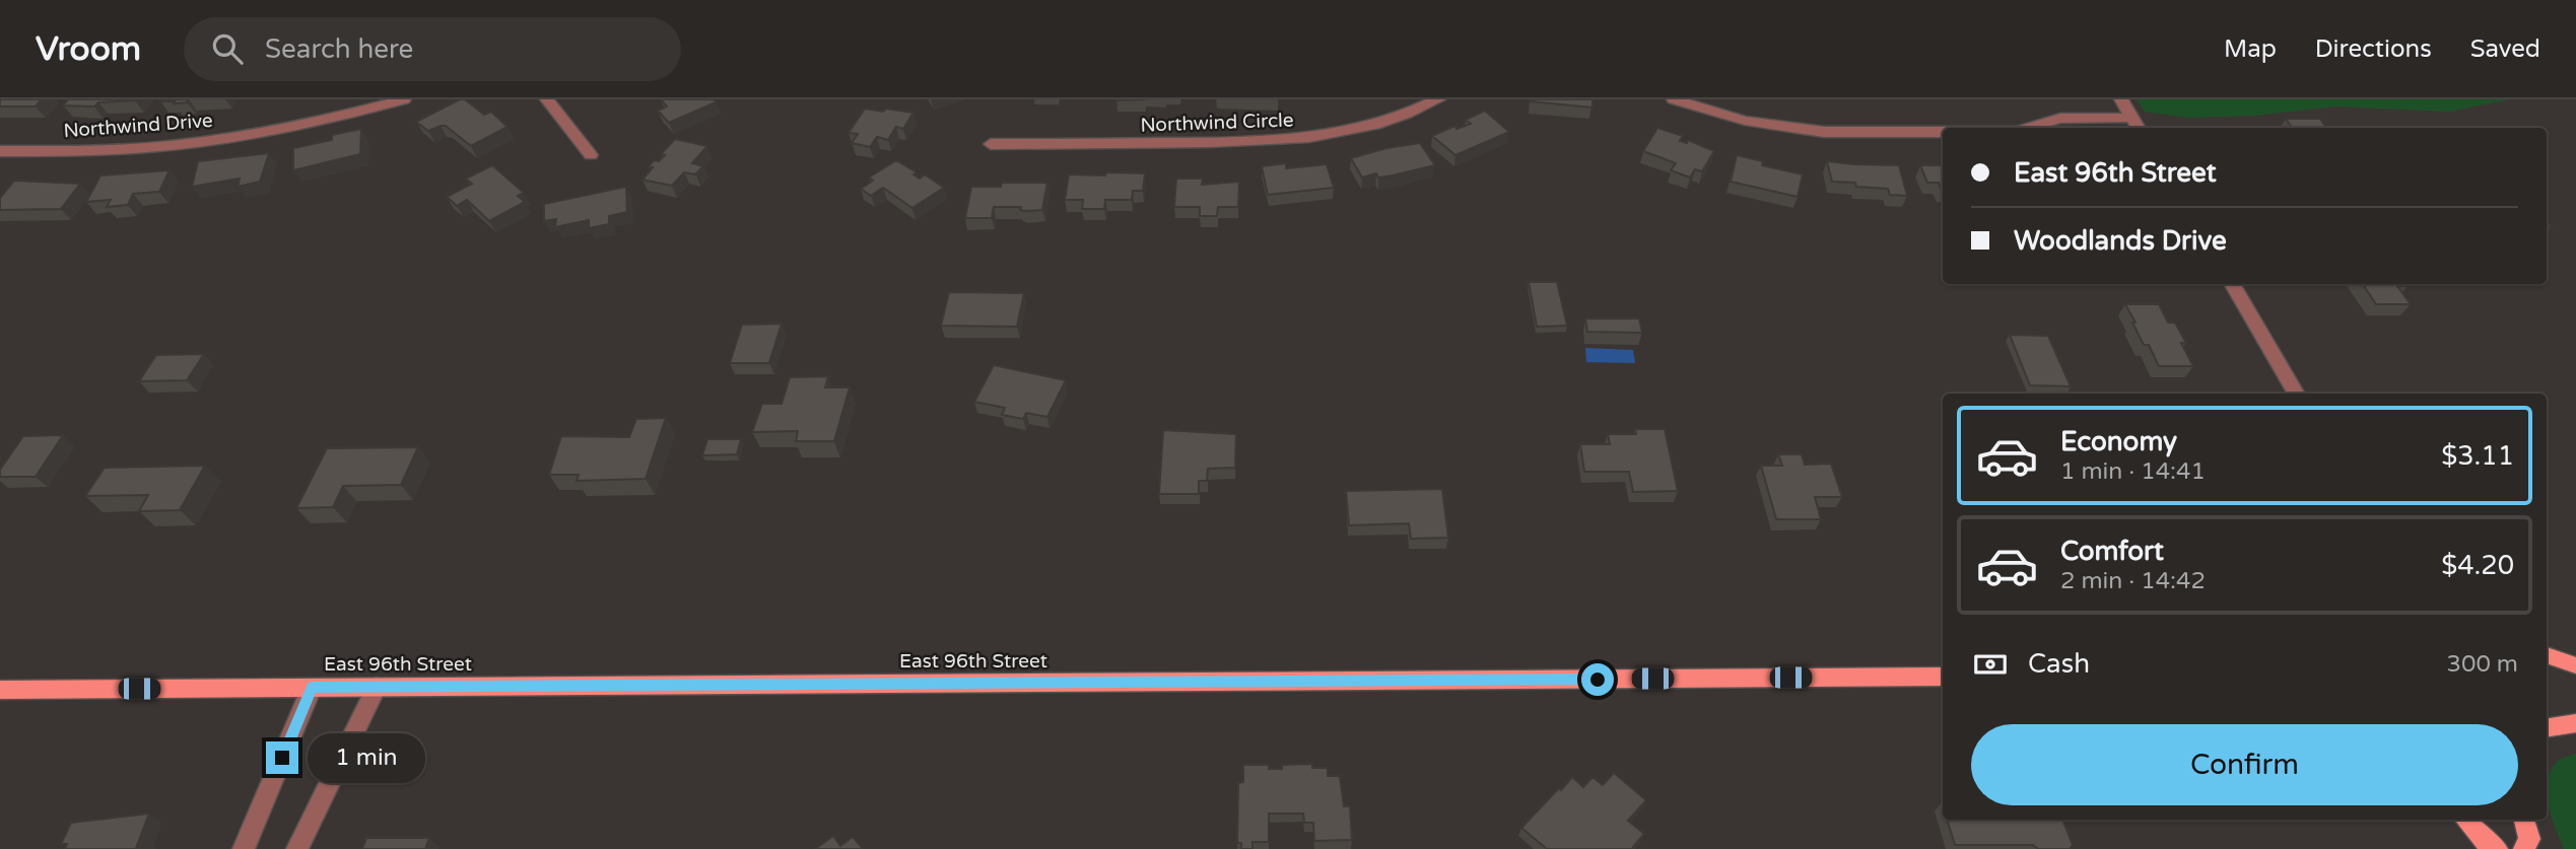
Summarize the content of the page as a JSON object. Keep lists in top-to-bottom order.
{
  "streets": {
    "main road": ["East 96th Street"],
    "street": ["Northwind Circle", "Northwind Drive"]
  },
  "page": {
    "header": "Vroom",
    "search": "Search here",
    "nav": ["Map", "Directions", "Saved"],
    "banner": ["East 96th Street", "Woodlands Drive"],
    "list": [
      {
        "name": "Economy",
        "note": "1 min · 14:41",
        "value": "$3.11"
      },
      {
        "name": "Comfort",
        "note": "2 min · 14:42",
        "value": "$4.20"
      }
    ],
    "pay": ["Cash", "300 m"],
    "buttons": "Confirm",
    "bubble": "1 min"
  }
}
